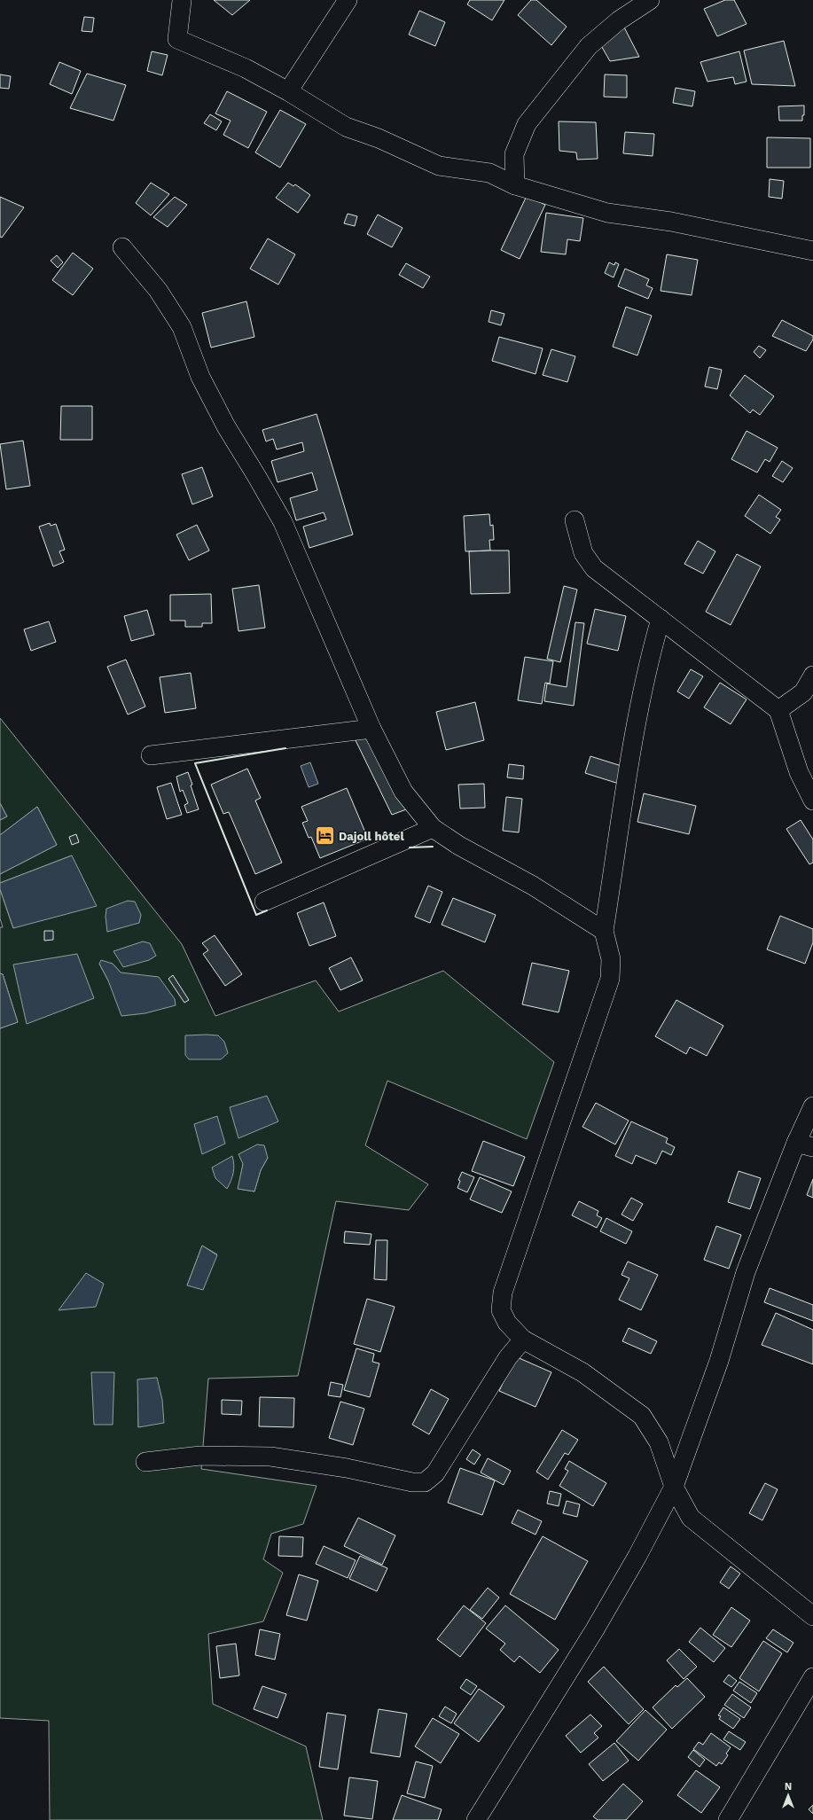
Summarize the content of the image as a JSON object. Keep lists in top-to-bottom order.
{
  "places": {
    "hotel": ["Dajoll hôtel"]
  },
  "north": "top"
}
